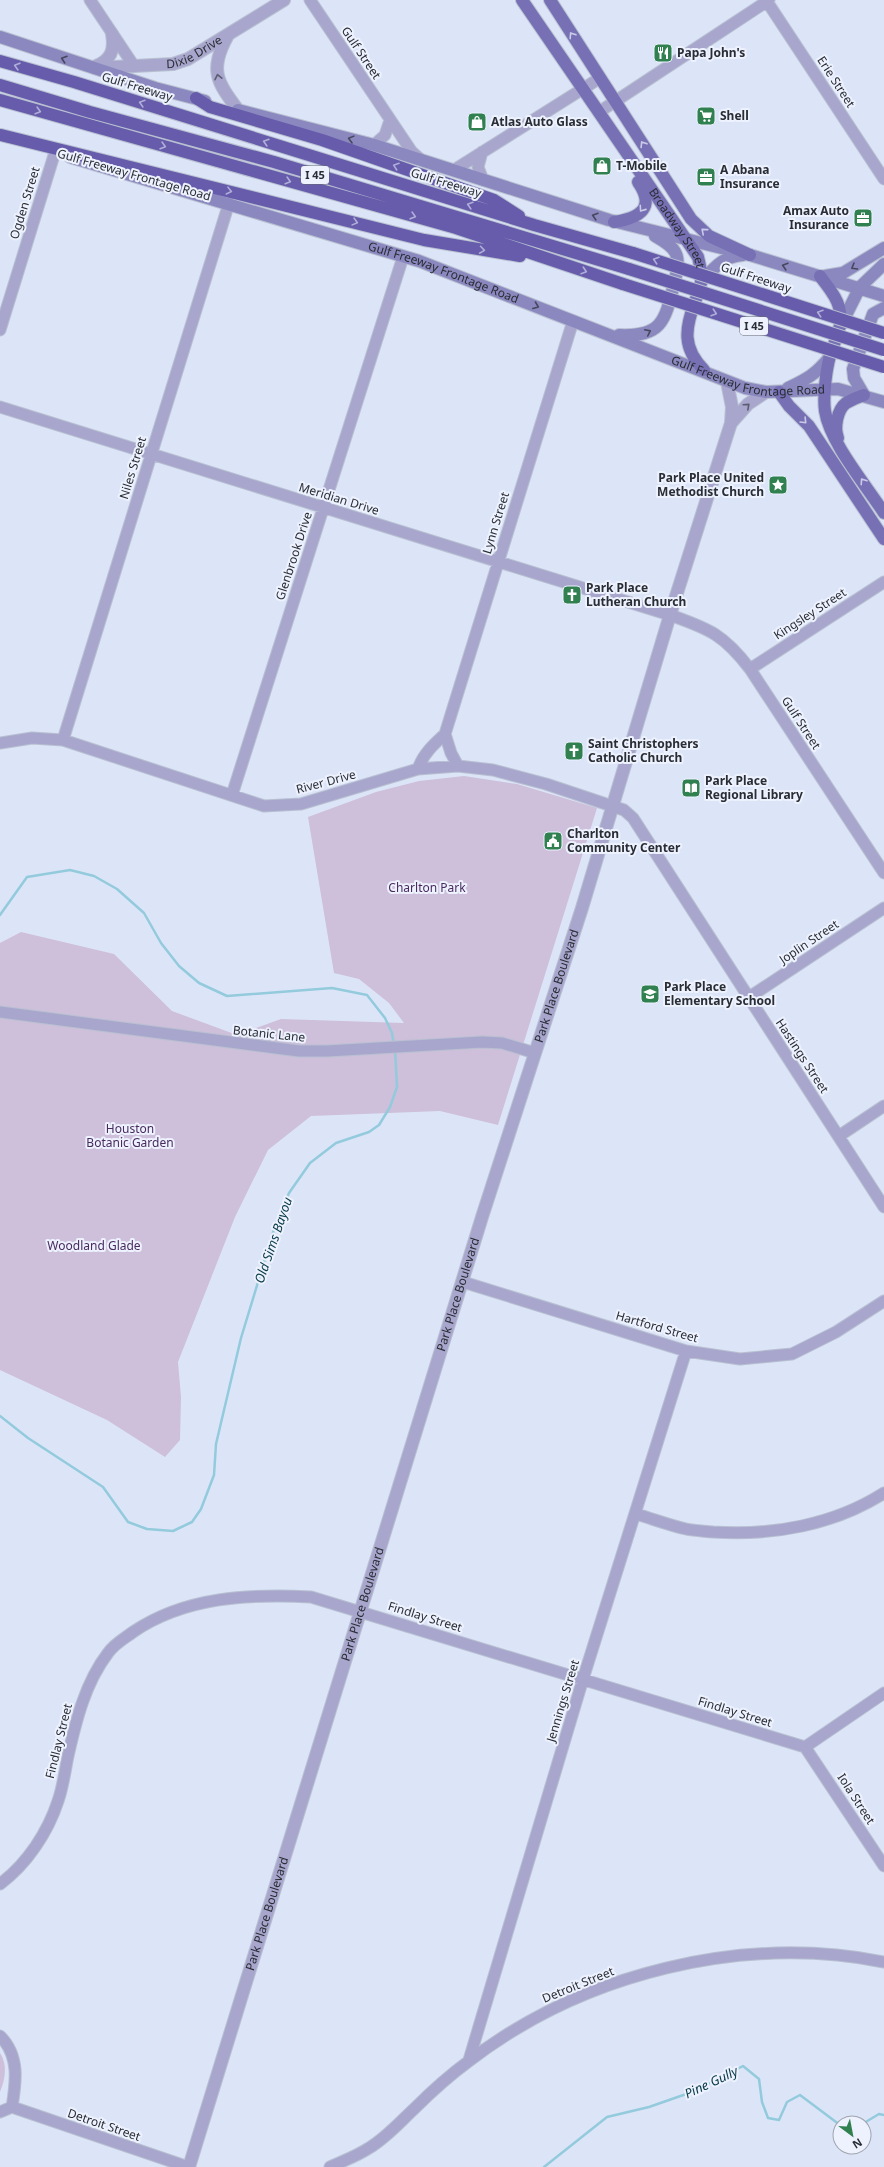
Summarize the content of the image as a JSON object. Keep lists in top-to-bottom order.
{
  "streets": {
    "highway": ["Gulf Freeway", "I 45"],
    "main road": ["Gulf Freeway Frontage Road", "Broadway Street"],
    "street": [
      "Dixie Drive",
      "Gulf Street",
      "Erie Street",
      "Ogden Street",
      "Niles Street",
      "Meridian Drive",
      "Lynn Street",
      "Glenbrook Drive",
      "Kingsley Street",
      "River Drive",
      "Joplin Street",
      "Park Place Boulevard",
      "Botanic Lane",
      "Hastings Street",
      "Hartford Street",
      "Findlay Street",
      "Jennings Street",
      "Iola Street",
      "Detroit Street"
    ]
  },
  "crossings": [
    ["Gulf Street", "Meridian Drive"],
    ["Gulf Street", "Kingsley Street"],
    ["Gulf Street", "Park Place Boulevard"],
    ["Gulf Freeway Frontage Road", "Ogden Street"],
    ["Gulf Freeway Frontage Road", "Broadway Street"],
    ["Gulf Freeway Frontage Road", "Niles Street"],
    ["Gulf Freeway Frontage Road", "Lynn Street"],
    ["Gulf Freeway Frontage Road", "Glenbrook Drive"],
    ["Gulf Freeway Frontage Road", "Park Place Boulevard"],
    ["Niles Street", "Meridian Drive"],
    ["Niles Street", "River Drive"],
    ["Meridian Drive", "Lynn Street"],
    ["Meridian Drive", "Glenbrook Drive"],
    ["Meridian Drive", "Park Place Boulevard"],
    ["Lynn Street", "River Drive"],
    ["Glenbrook Drive", "River Drive"],
    ["River Drive", "Park Place Boulevard"],
    ["River Drive", "Hastings Street"],
    ["Joplin Street", "Hastings Street"],
    ["Park Place Boulevard", "Botanic Lane"],
    ["Park Place Boulevard", "Hastings Street"],
    ["Park Place Boulevard", "Hartford Street"],
    ["Park Place Boulevard", "Findlay Street"],
    ["Park Place Boulevard", "Detroit Street"],
    ["Hartford Street", "Jennings Street"],
    ["Findlay Street", "Jennings Street"],
    ["Findlay Street", "Iola Street"],
    ["Jennings Street", "Detroit Street"]
  ],
  "water": ["Old Sims Bayou", "Pine Gully"],
  "parks": ["Charlton Park", "Houston Botanic Garden", "Woodland Glade"],
  "places": {
    "restaurant": ["Papa John's"],
    "supermarket": ["Shell"],
    "shop": ["Atlas Auto Glass", "T-Mobile"],
    "office": ["A Abana Insurance", "Amax Auto Insurance"],
    "place": ["Park Place United Methodist Church"],
    "church": ["Park Place Lutheran Church", "Saint Christophers Catholic Church"],
    "library": ["Park Place Regional Library"],
    "public building": ["Charlton Community Center"],
    "school or university": ["Park Place Elementary School"]
  },
  "north": "bottom right"
}
